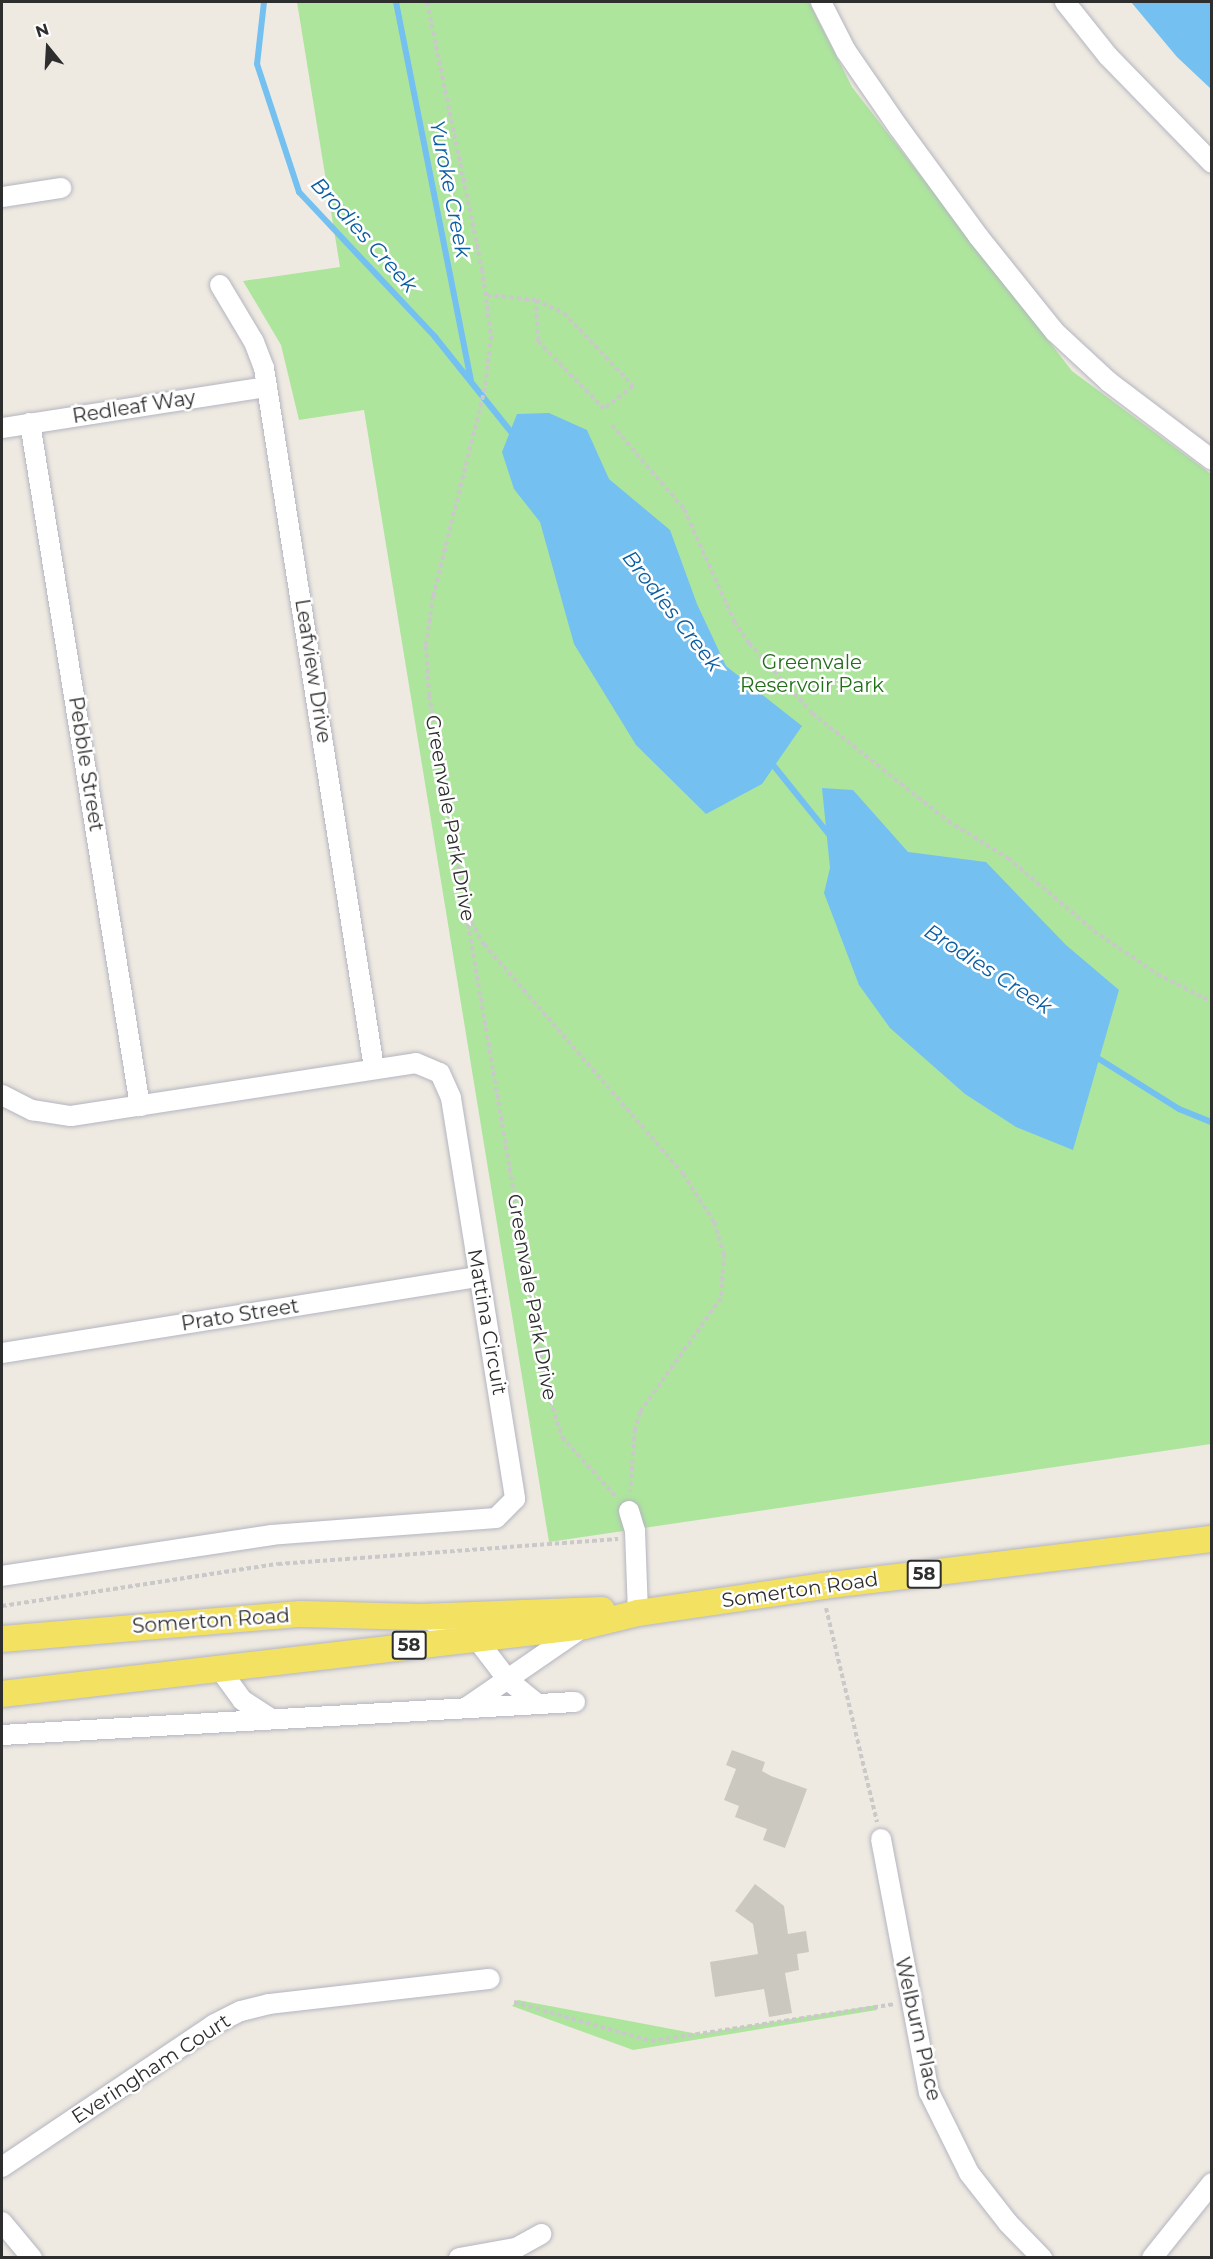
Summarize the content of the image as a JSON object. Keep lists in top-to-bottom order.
{
  "streets": {
    "main road": ["58", "Somerton Road"],
    "street": [
      "Redleaf Way",
      "Leafview Drive",
      "Pebble Street",
      "Prato Street",
      "Mattina Circuit",
      "Welburn Place",
      "Everingham Court"
    ],
    "path": ["Greenvale Park Drive"]
  },
  "crossings": [
    ["Redleaf Way", "Leafview Drive"],
    ["Redleaf Way", "Pebble Street"],
    ["Leafview Drive", "Mattina Circuit"],
    ["Pebble Street", "Mattina Circuit"],
    ["Prato Street", "Mattina Circuit"]
  ],
  "water": ["Yuroke Creek", "Brodies Creek"],
  "parks": ["Greenvale Reservoir Park"],
  "north": "top"
}
